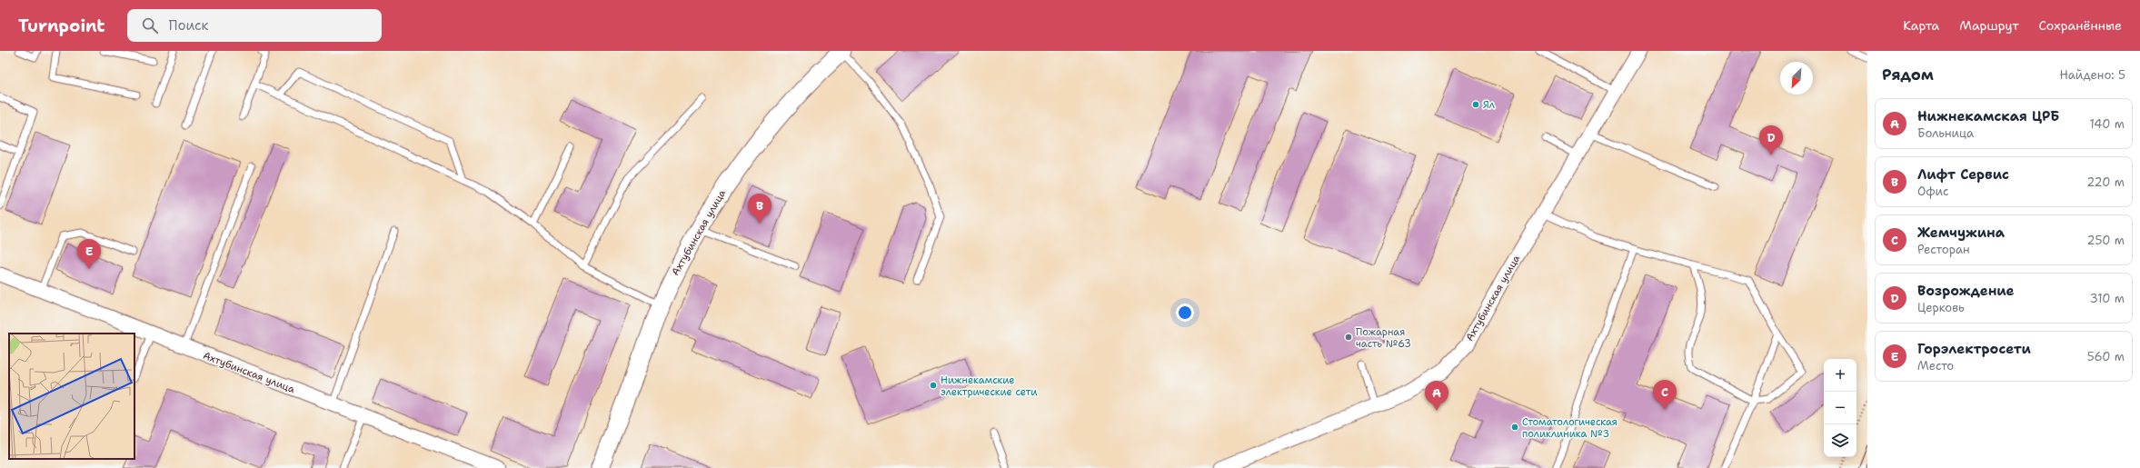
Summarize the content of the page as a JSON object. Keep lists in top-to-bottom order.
{
  "streets": {
    "street": ["Ахтубинская улица"]
  },
  "places": [
    "Ял",
    "Пожарная часть №63",
    "Нижнекамские электрические сети",
    "Стоматологическая поликлиника №3"
  ],
  "north": "bottom left",
  "page": {
    "header": "Turnpoint",
    "search": "Поиск",
    "nav": ["Карта", "Маршрут", "Сохранённые"],
    "heading": ["Рядом", "Найдено: 5"],
    "list": [
      {
        "mark": "A",
        "name": "Нижнекамская ЦРБ",
        "note": "Больница",
        "value": "140 m"
      },
      {
        "mark": "B",
        "name": "Лифт Сервис",
        "note": "Офис",
        "value": "220 m"
      },
      {
        "mark": "C",
        "name": "Жемчужина",
        "note": "Ресторан",
        "value": "250 m"
      },
      {
        "mark": "D",
        "name": "Возрождение",
        "note": "Церковь",
        "value": "310 m"
      },
      {
        "mark": "E",
        "name": "Горэлектросети",
        "note": "Место",
        "value": "560 m"
      }
    ],
    "pins": [
      "D",
      "B",
      "E",
      "C",
      "A"
    ],
    "map_buttons": ["+", "−"]
  }
}
